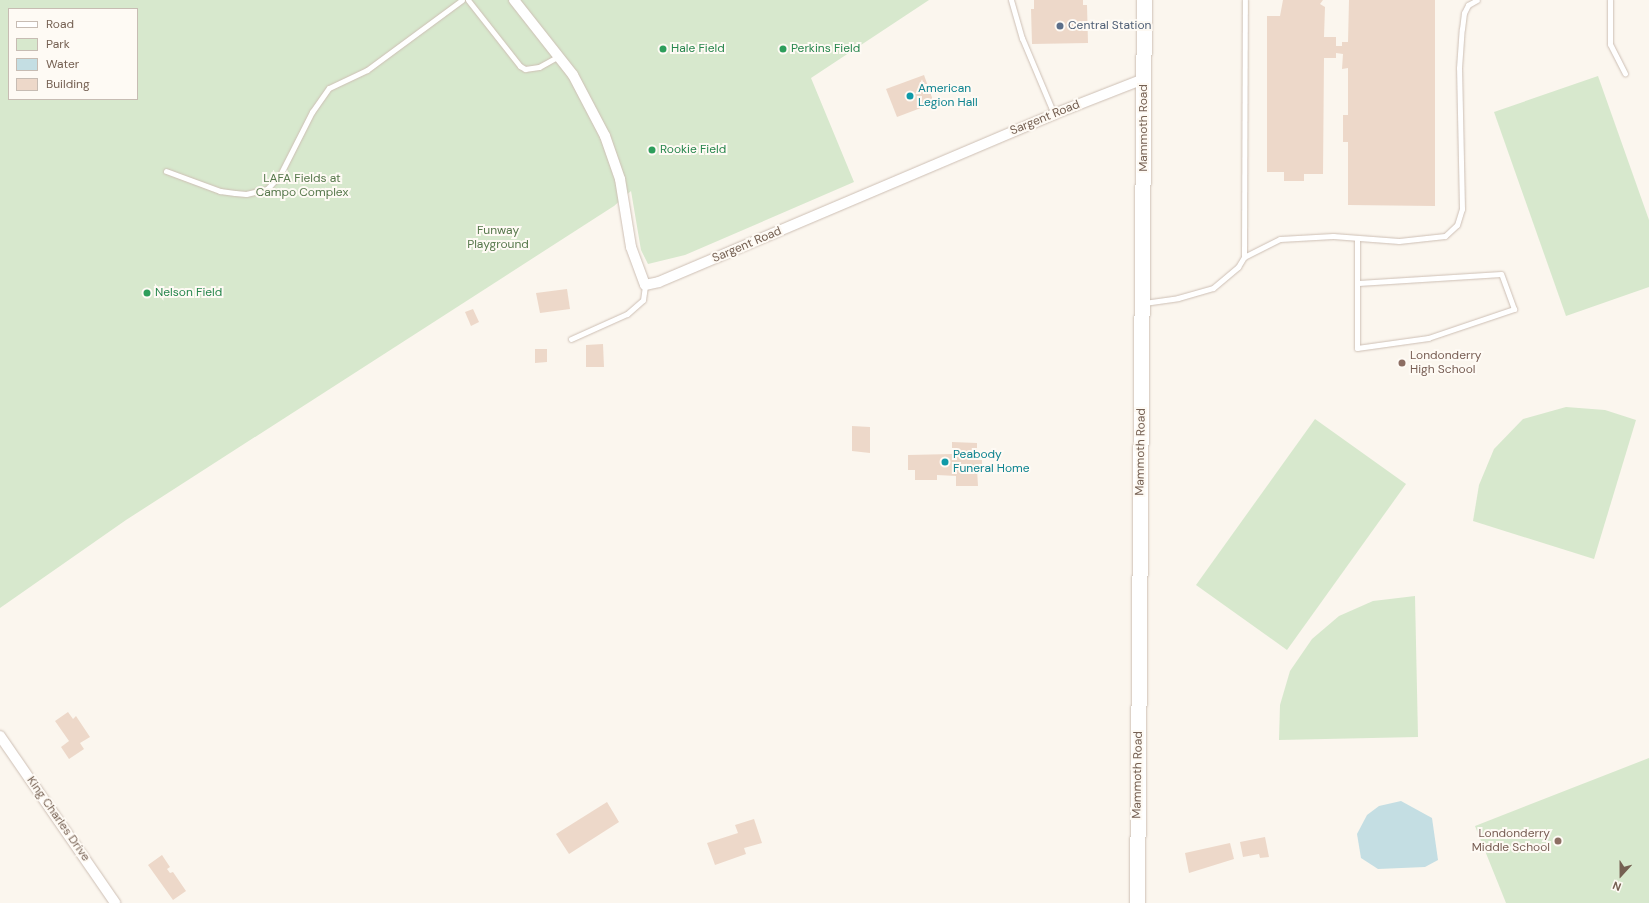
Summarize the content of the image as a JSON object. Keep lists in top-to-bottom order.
{
  "streets": {
    "main road": ["Mammoth Road"],
    "street": ["Sargent Road", "King Charles Drive"]
  },
  "crossings": [
    ["Sargent Road", "Mammoth Road"]
  ],
  "parks": ["LAFA Fields at Campo Complex", "Funway Playground"],
  "places": [
    "Central Station",
    "Hale Field",
    "Perkins Field",
    "American Legion Hall",
    "Rookie Field",
    "Nelson Field",
    "Londonderry High School",
    "Peabody Funeral Home",
    "Londonderry Middle School"
  ],
  "legend": [
    "Road",
    "Park",
    "Water",
    "Building"
  ],
  "north": "bottom"
}
